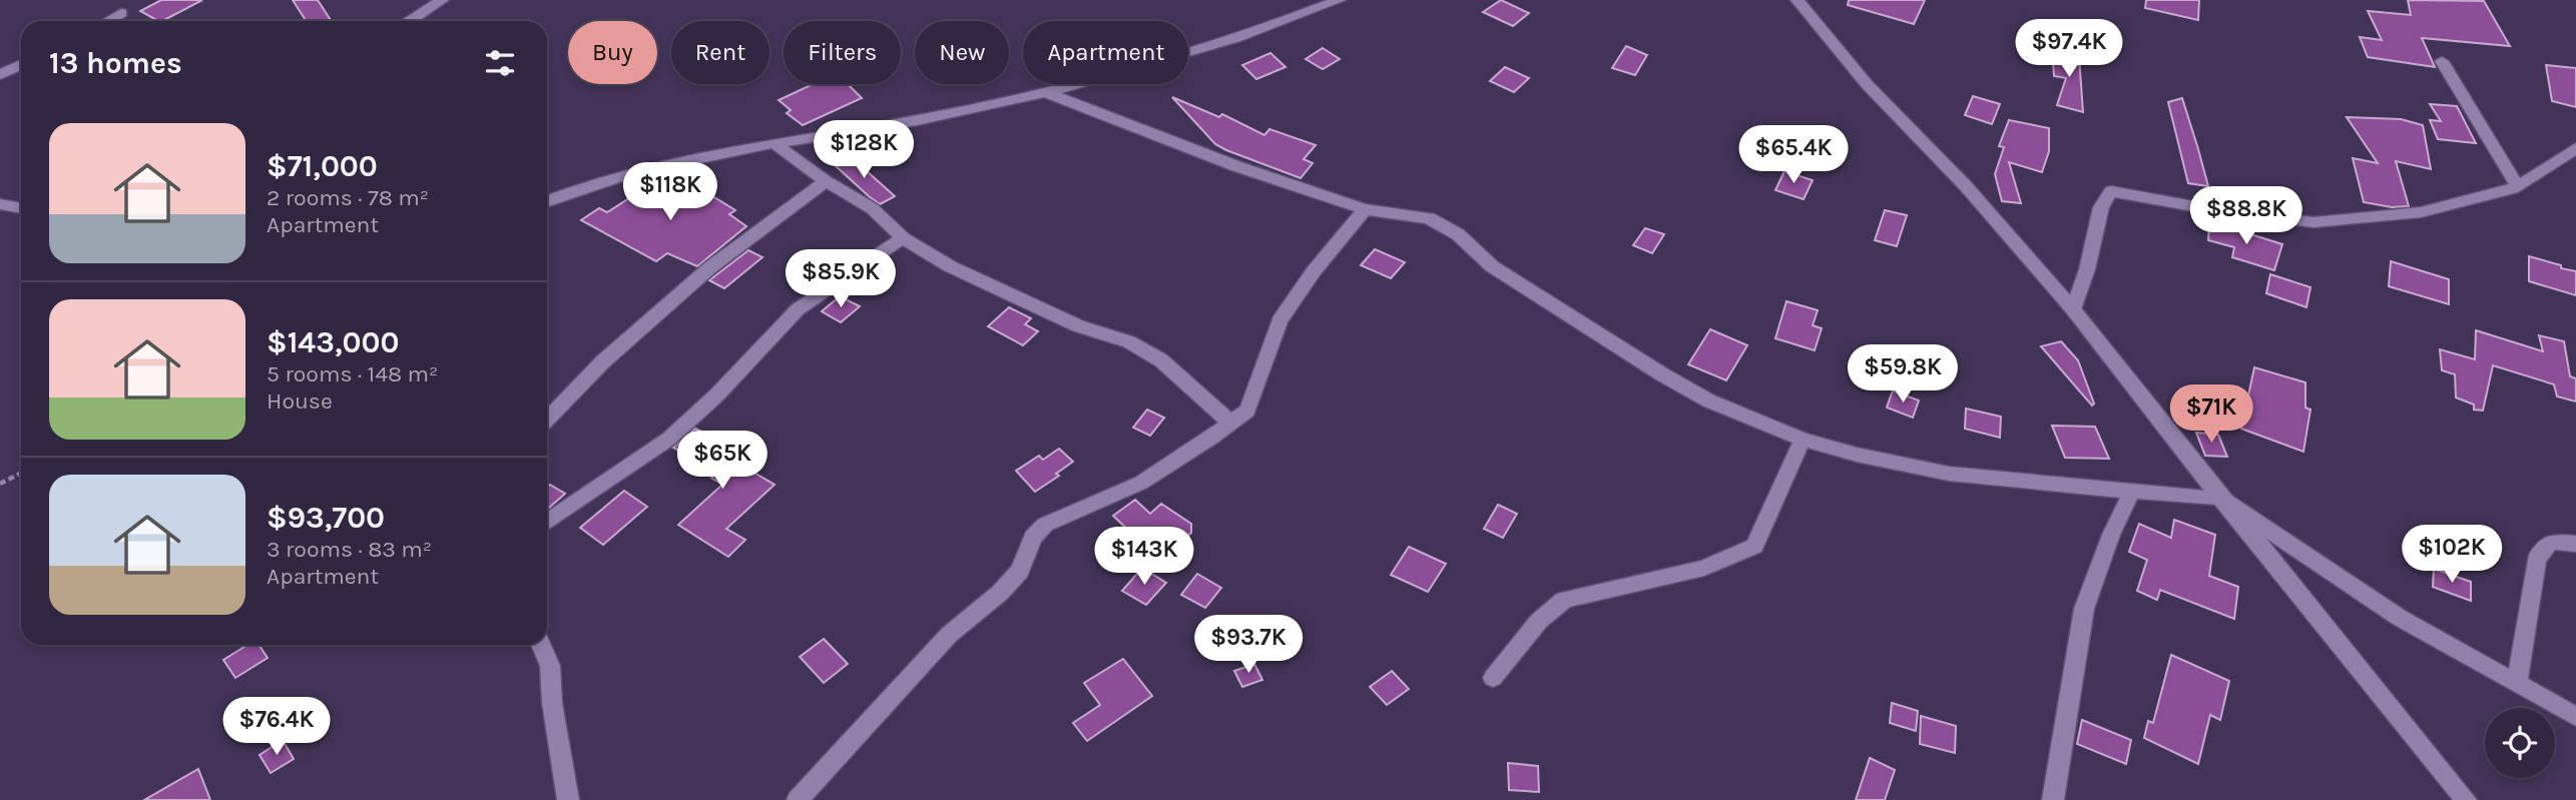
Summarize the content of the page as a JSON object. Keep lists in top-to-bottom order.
{
  "page": {
    "price": [
      "$97.4K",
      "$128K",
      "$65.4K",
      "$118K",
      "$88.8K",
      "$85.9K",
      "$59.8K",
      "$71K",
      "$65K",
      "$102K",
      "$143K",
      "$93.7K",
      "$76.4K"
    ],
    "chip": [
      "Buy",
      "Rent",
      "Filters",
      "New",
      "Apartment"
    ],
    "heading": "13 homes",
    "list": [
      {
        "name": "$71,000",
        "note": "2 rooms · 78 m² · Apartment"
      },
      {
        "name": "$143,000",
        "note": "5 rooms · 148 m² · House"
      },
      {
        "name": "$93,700",
        "note": "3 rooms · 83 m² · Apartment"
      }
    ]
  }
}
